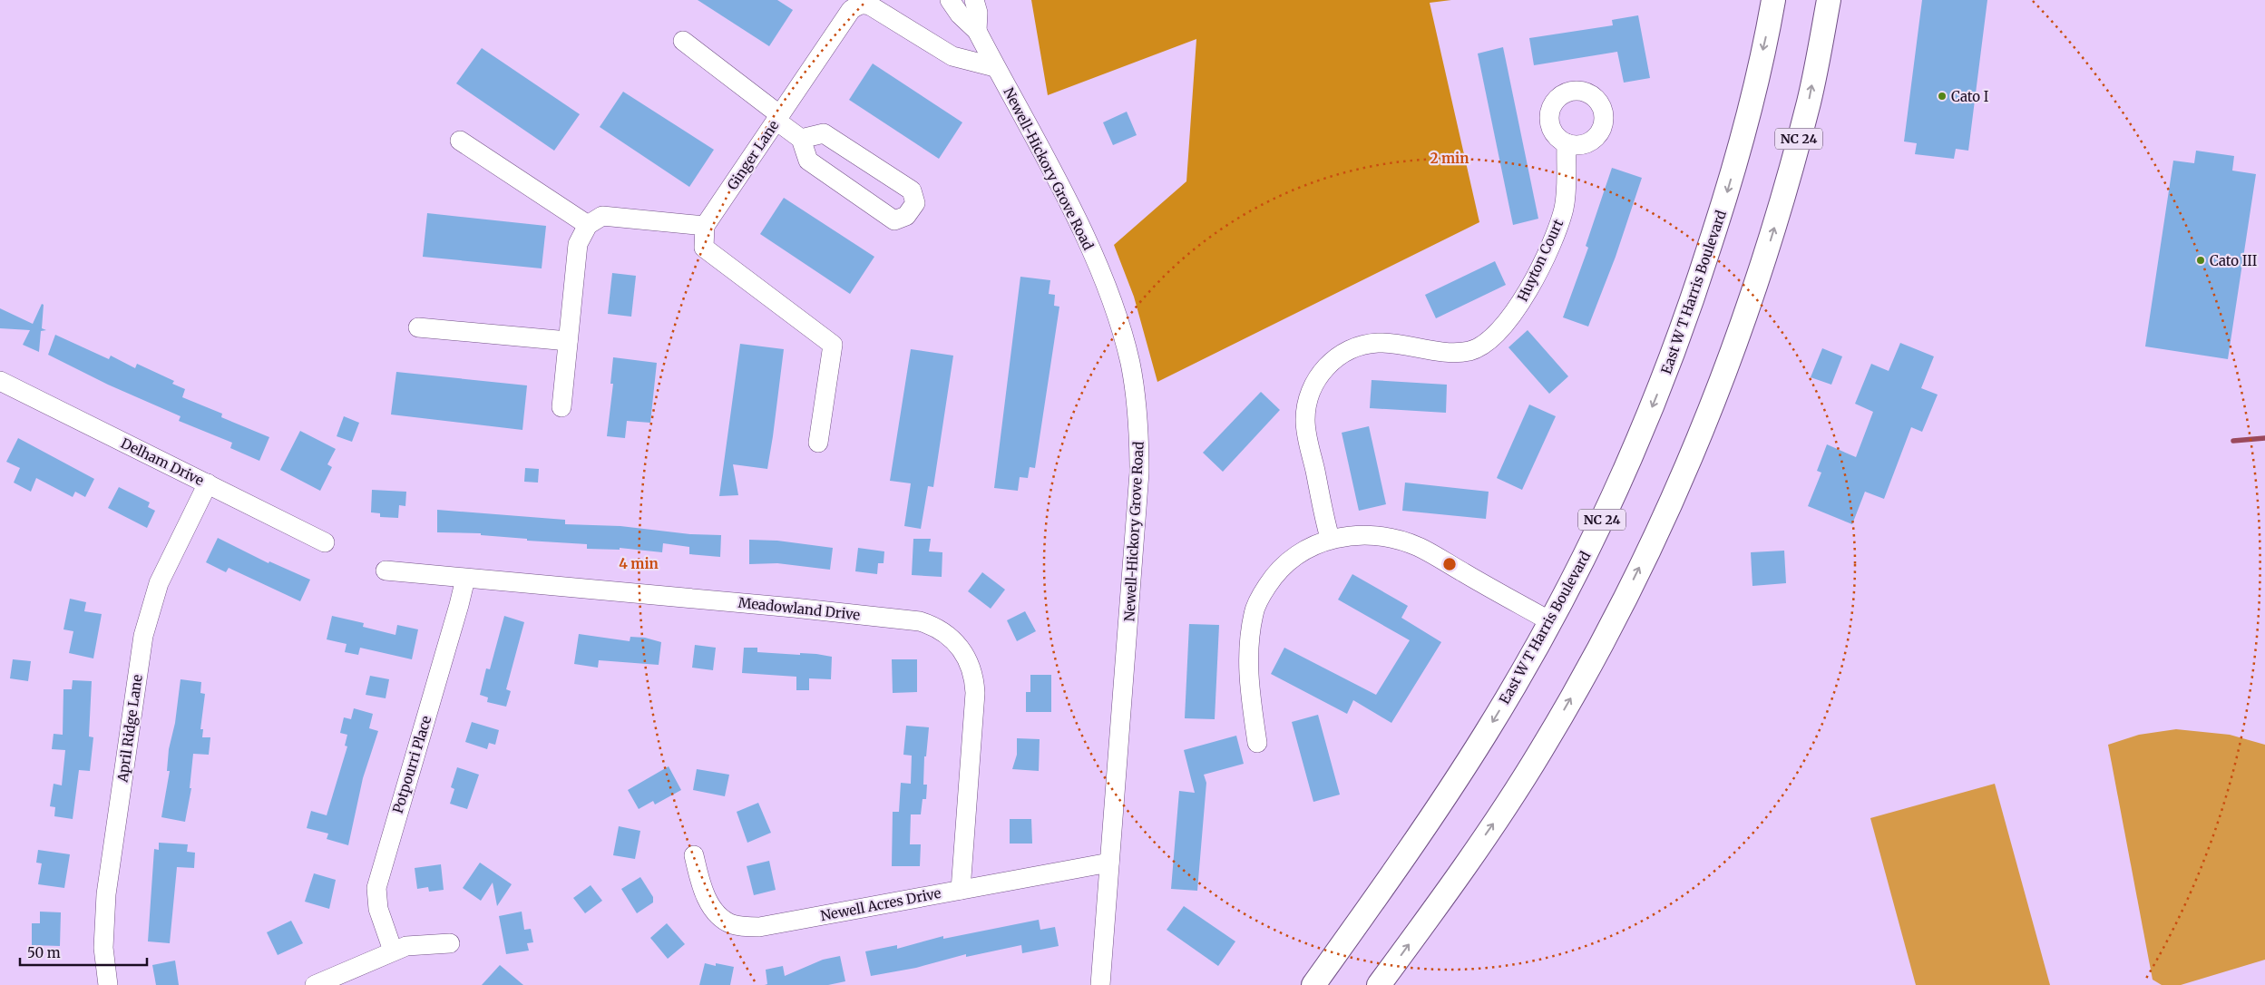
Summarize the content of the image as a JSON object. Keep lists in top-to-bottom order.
{
  "streets": {
    "main road": ["NC 24", "East W T Harris Boulevard"],
    "street": [
      "Ginger Lane",
      "Newell-Hickory Grove Road",
      "Huyton Court",
      "Delham Drive",
      "Meadowland Drive",
      "April Ridge Lane",
      "Potpourri Place",
      "Newell Acres Drive"
    ]
  },
  "crossings": [
    ["Ginger Lane", "Newell-Hickory Grove Road"],
    ["Newell-Hickory Grove Road", "Newell Acres Drive"],
    ["Delham Drive", "April Ridge Lane"],
    ["Meadowland Drive", "Potpourri Place"],
    ["Meadowland Drive", "Newell Acres Drive"]
  ],
  "places": ["Cato I", "Cato III"],
  "scale_bar": "50 m",
  "rings": ["2 min", "4 min"]
}
